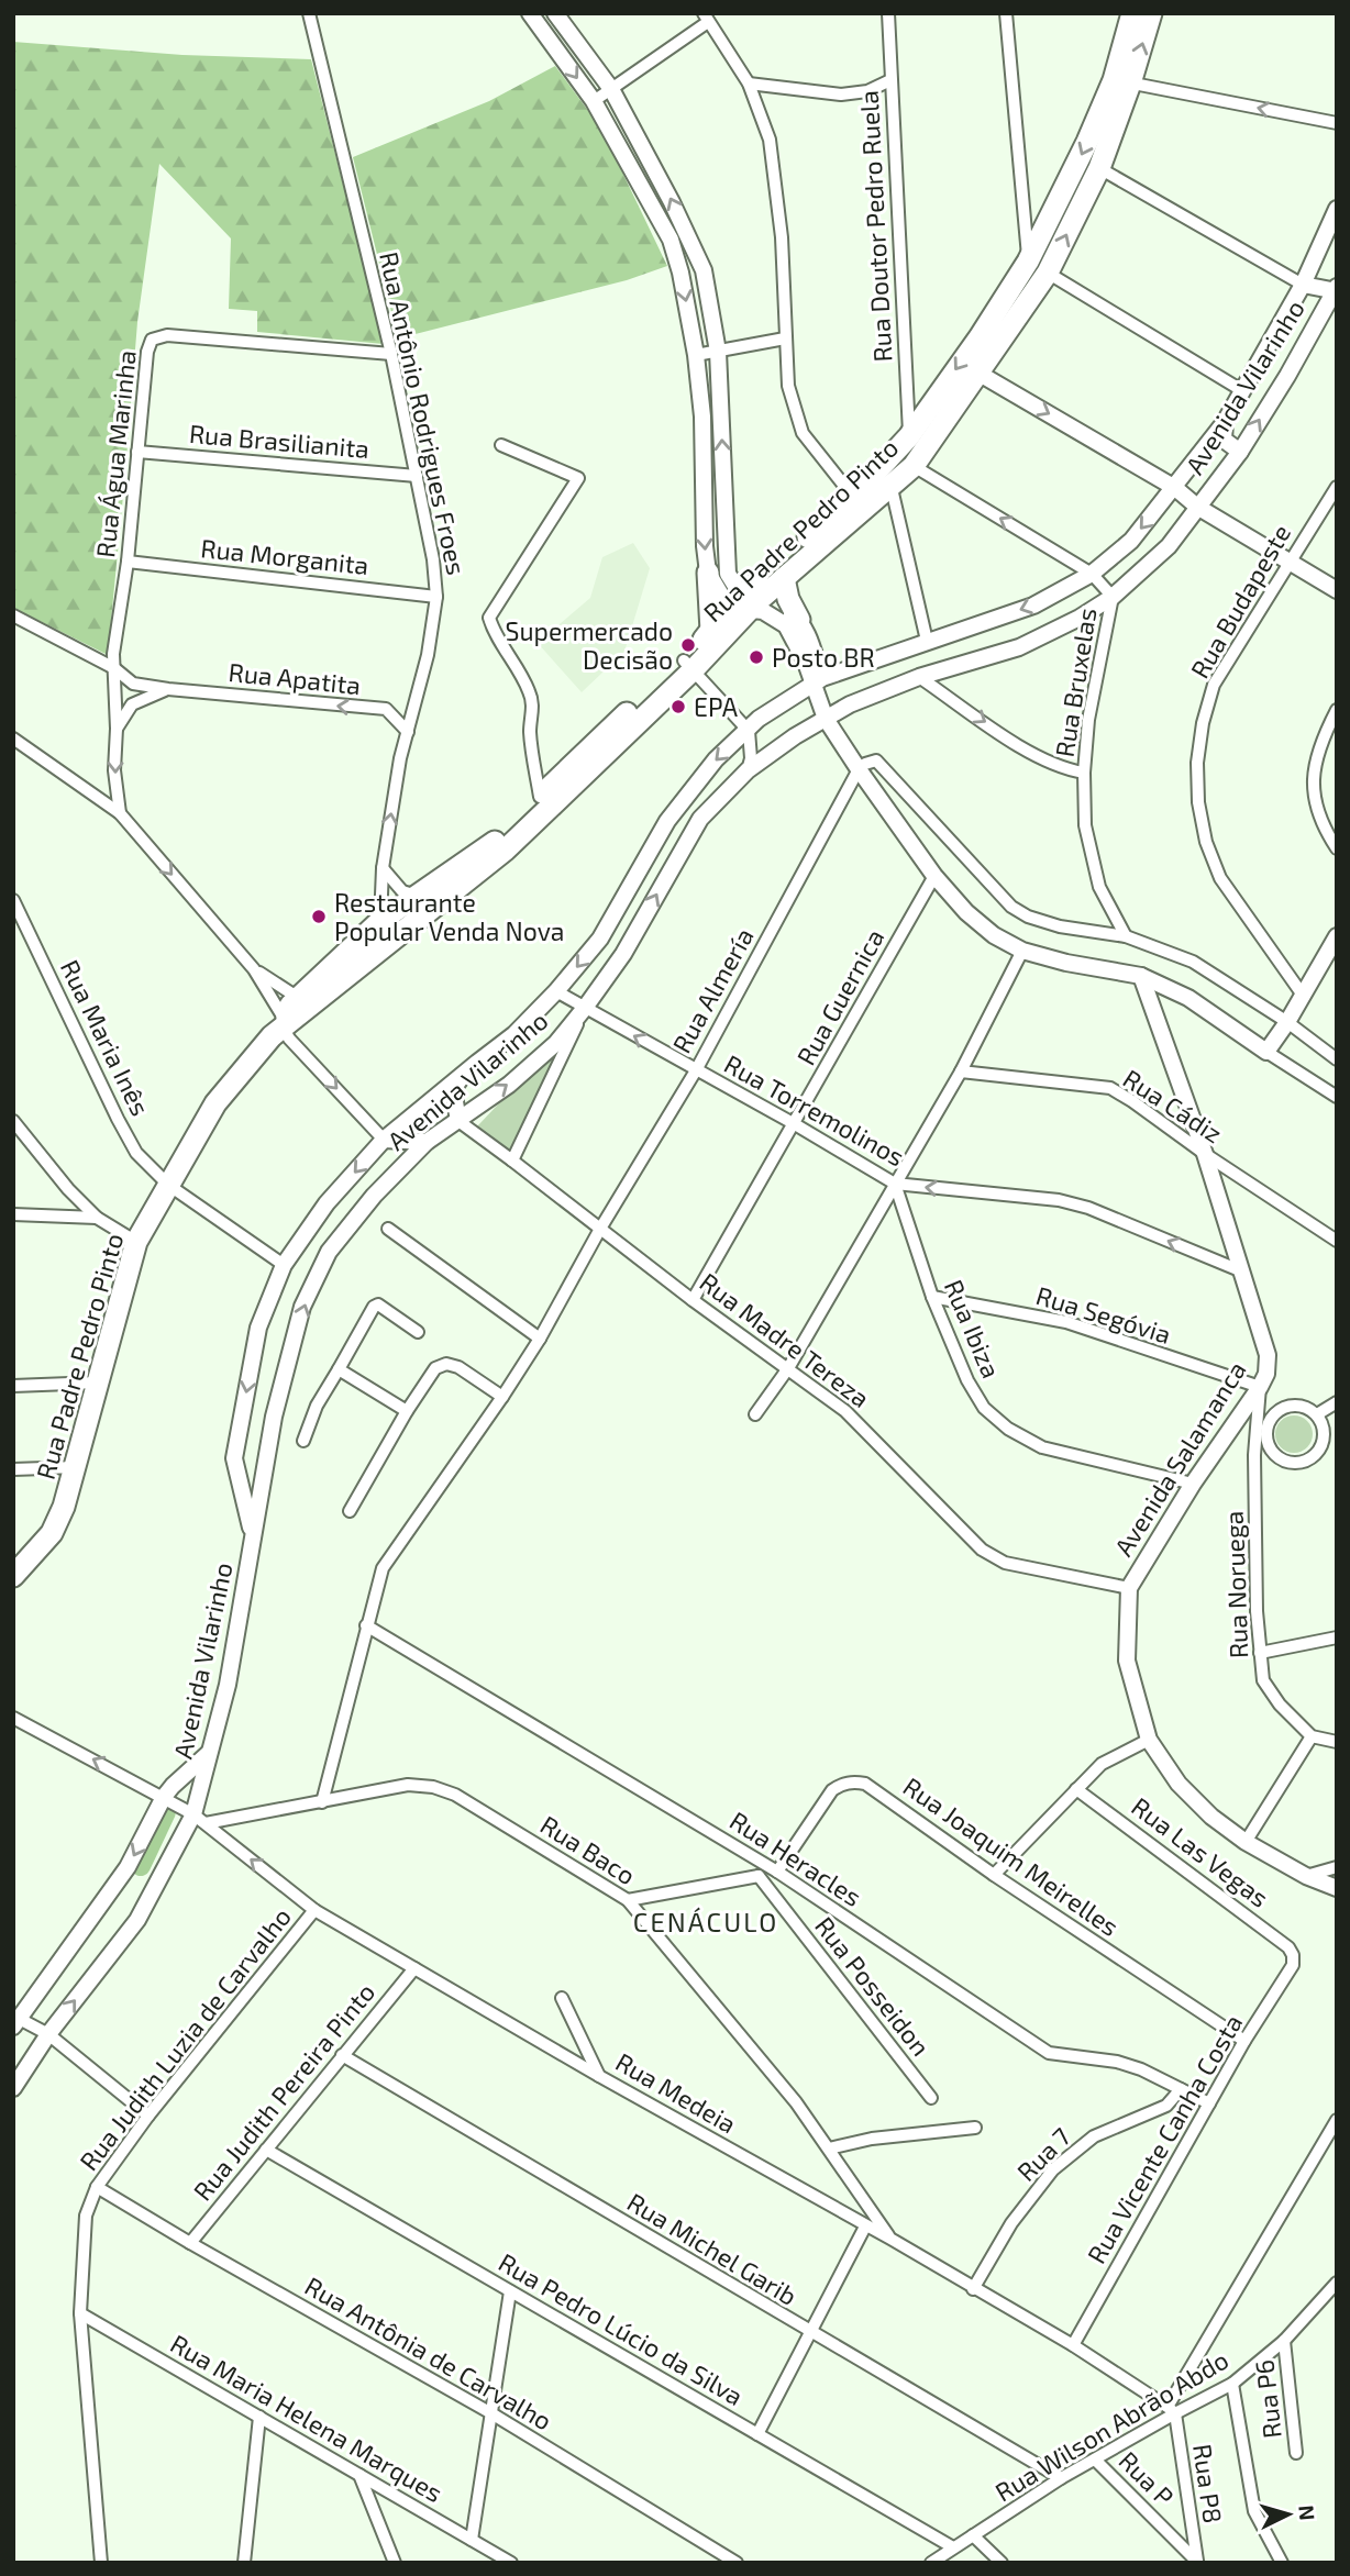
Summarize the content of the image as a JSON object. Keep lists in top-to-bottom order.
{
  "streets": {
    "highway": ["Rua Padre Pedro Pinto"],
    "main road": ["Avenida Vilarinho", "Avenida Salamanca"],
    "street": [
      "Rua Doutor Pedro Ruela",
      "Rua Antônio Rodrigues Froes",
      "Rua Brasilianita",
      "Rua Água Marinha",
      "Rua Morganita",
      "Rua Budapeste",
      "Rua Apatita",
      "Rua Bruxelas",
      "Rua Almería",
      "Rua Guernica",
      "Rua Maria Inês",
      "Rua Cádiz",
      "Rua Torremolinos",
      "Rua Segóvia",
      "Rua Ibiza",
      "Rua Madre Tereza",
      "Rua Noruega",
      "Rua Baco",
      "Rua Las Vegas",
      "Rua Joaquim Meirelles",
      "Rua Heracles",
      "Rua Posseidon",
      "Rua Judith Luzia de Carvalho",
      "Rua Judith Pereira Pinto",
      "Rua Medeia",
      "Rua Vicente Canha Costa",
      "Rua 7",
      "Rua Michel Garib",
      "Rua Pedro Lúcio da Silva",
      "Rua Antônia de Carvalho",
      "Rua P6",
      "Rua Maria Helena Marques",
      "Rua Wilson Abrão Abdo",
      "Rua P",
      "Rua P8"
    ]
  },
  "crossings": [
    ["Rua Doutor Pedro Ruela", "Rua Padre Pedro Pinto"],
    ["Avenida Vilarinho", "Rua Bruxelas"],
    ["Avenida Vilarinho", "Rua Maria Inês"],
    ["Avenida Vilarinho", "Rua Torremolinos"],
    ["Avenida Vilarinho", "Rua Madre Tereza"],
    ["Avenida Vilarinho", "Rua Baco"],
    ["Avenida Vilarinho", "Rua Medeia"],
    ["Rua Antônio Rodrigues Froes", "Rua Brasilianita"],
    ["Rua Antônio Rodrigues Froes", "Rua Água Marinha"],
    ["Rua Antônio Rodrigues Froes", "Rua Padre Pedro Pinto"],
    ["Rua Antônio Rodrigues Froes", "Rua Morganita"],
    ["Rua Antônio Rodrigues Froes", "Rua Apatita"],
    ["Rua Brasilianita", "Rua Água Marinha"],
    ["Rua Água Marinha", "Rua Morganita"],
    ["Rua Água Marinha", "Rua Apatita"],
    ["Rua Padre Pedro Pinto", "Rua Bruxelas"],
    ["Rua Padre Pedro Pinto", "Rua Maria Inês"],
    ["Rua Almería", "Rua Torremolinos"],
    ["Rua Almería", "Rua Madre Tereza"],
    ["Rua Almería", "Rua Baco"],
    ["Rua Almería", "Rua Heracles"],
    ["Rua Guernica", "Rua Torremolinos"],
    ["Rua Guernica", "Rua Madre Tereza"],
    ["Rua Cádiz", "Avenida Salamanca"],
    ["Rua Torremolinos", "Rua Ibiza"],
    ["Rua Torremolinos", "Avenida Salamanca"],
    ["Rua Segóvia", "Rua Ibiza"],
    ["Rua Segóvia", "Avenida Salamanca"],
    ["Rua Segóvia", "Rua Noruega"],
    ["Rua Ibiza", "Avenida Salamanca"],
    ["Rua Madre Tereza", "Avenida Salamanca"],
    ["Avenida Salamanca", "Rua Noruega"],
    ["Rua Baco", "Rua Medeia"],
    ["Rua Las Vegas", "Rua Vicente Canha Costa"],
    ["Rua Joaquim Meirelles", "Rua Heracles"],
    ["Rua Joaquim Meirelles", "Rua Vicente Canha Costa"],
    ["Rua Heracles", "Rua Vicente Canha Costa"],
    ["Rua Heracles", "Rua 7"],
    ["Rua Judith Luzia de Carvalho", "Rua Medeia"],
    ["Rua Judith Luzia de Carvalho", "Rua Antônia de Carvalho"],
    ["Rua Judith Luzia de Carvalho", "Rua Maria Helena Marques"],
    ["Rua Judith Pereira Pinto", "Rua Medeia"],
    ["Rua Judith Pereira Pinto", "Rua Michel Garib"],
    ["Rua Judith Pereira Pinto", "Rua Pedro Lúcio da Silva"],
    ["Rua Judith Pereira Pinto", "Rua Antônia de Carvalho"],
    ["Rua Medeia", "Rua Vicente Canha Costa"],
    ["Rua Medeia", "Rua 7"],
    ["Rua Medeia", "Rua Wilson Abrão Abdo"],
    ["Rua Medeia", "Rua P8"],
    ["Rua Michel Garib", "Rua Wilson Abrão Abdo"],
    ["Rua Pedro Lúcio da Silva", "Rua Wilson Abrão Abdo"],
    ["Rua P6", "Rua Wilson Abrão Abdo"],
    ["Rua Wilson Abrão Abdo", "Rua P"],
    ["Rua Wilson Abrão Abdo", "Rua P8"],
    ["Rua P", "Rua P8"]
  ],
  "one_way": ["Rua Apatita", "Rua Bruxelas", "Rua Torremolinos"],
  "districts": ["CENÁCULO"],
  "places": [
    "Supermercado Decisão",
    "Posto BR",
    "EPA",
    "Restaurante Popular Venda Nova"
  ],
  "north": "right"
}
